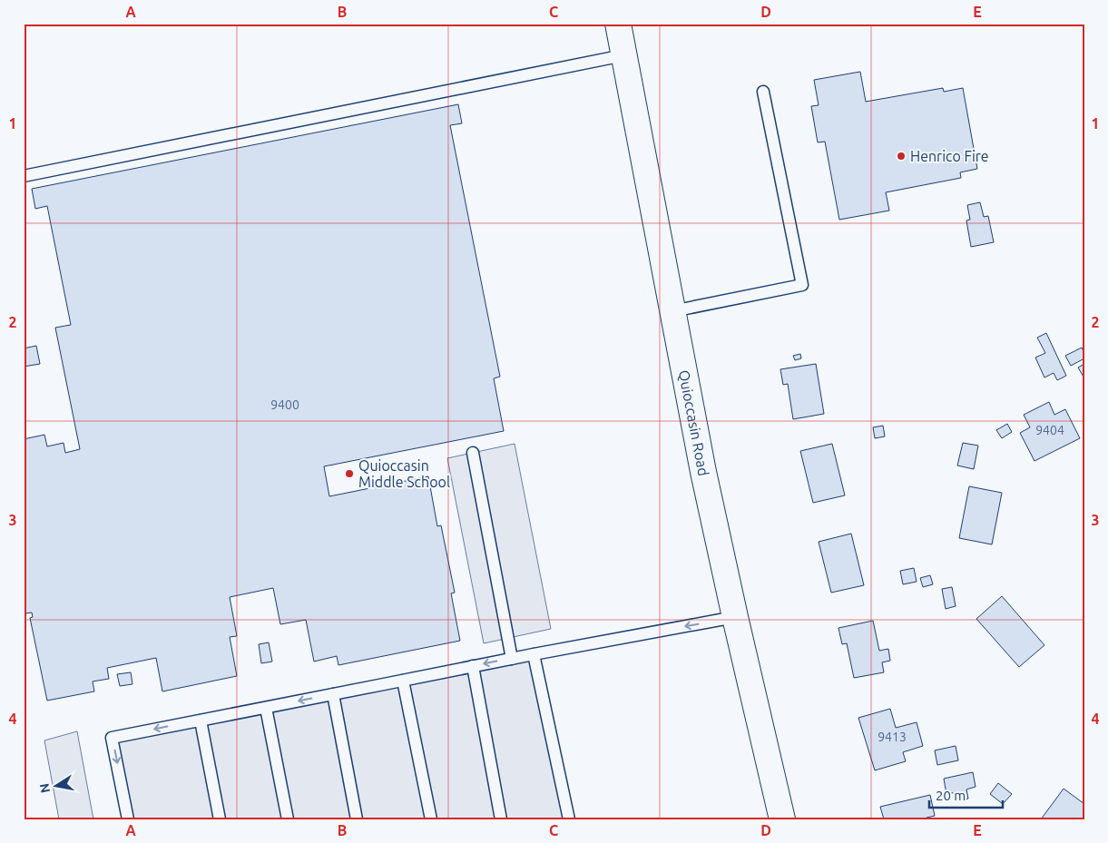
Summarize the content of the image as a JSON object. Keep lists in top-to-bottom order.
{
  "streets": {
    "main road": ["Quioccasin Road"]
  },
  "places": ["Henrico Fire", "Quioccasin Middle School"],
  "house_numbers": ["9400", "9404", "9413"],
  "scale_bar": "20 m",
  "north": "left",
  "grid": {
    "columns": [
      "A",
      "B",
      "C",
      "D",
      "E"
    ],
    "rows": [
      "1",
      "2",
      "3",
      "4"
    ]
  }
}
